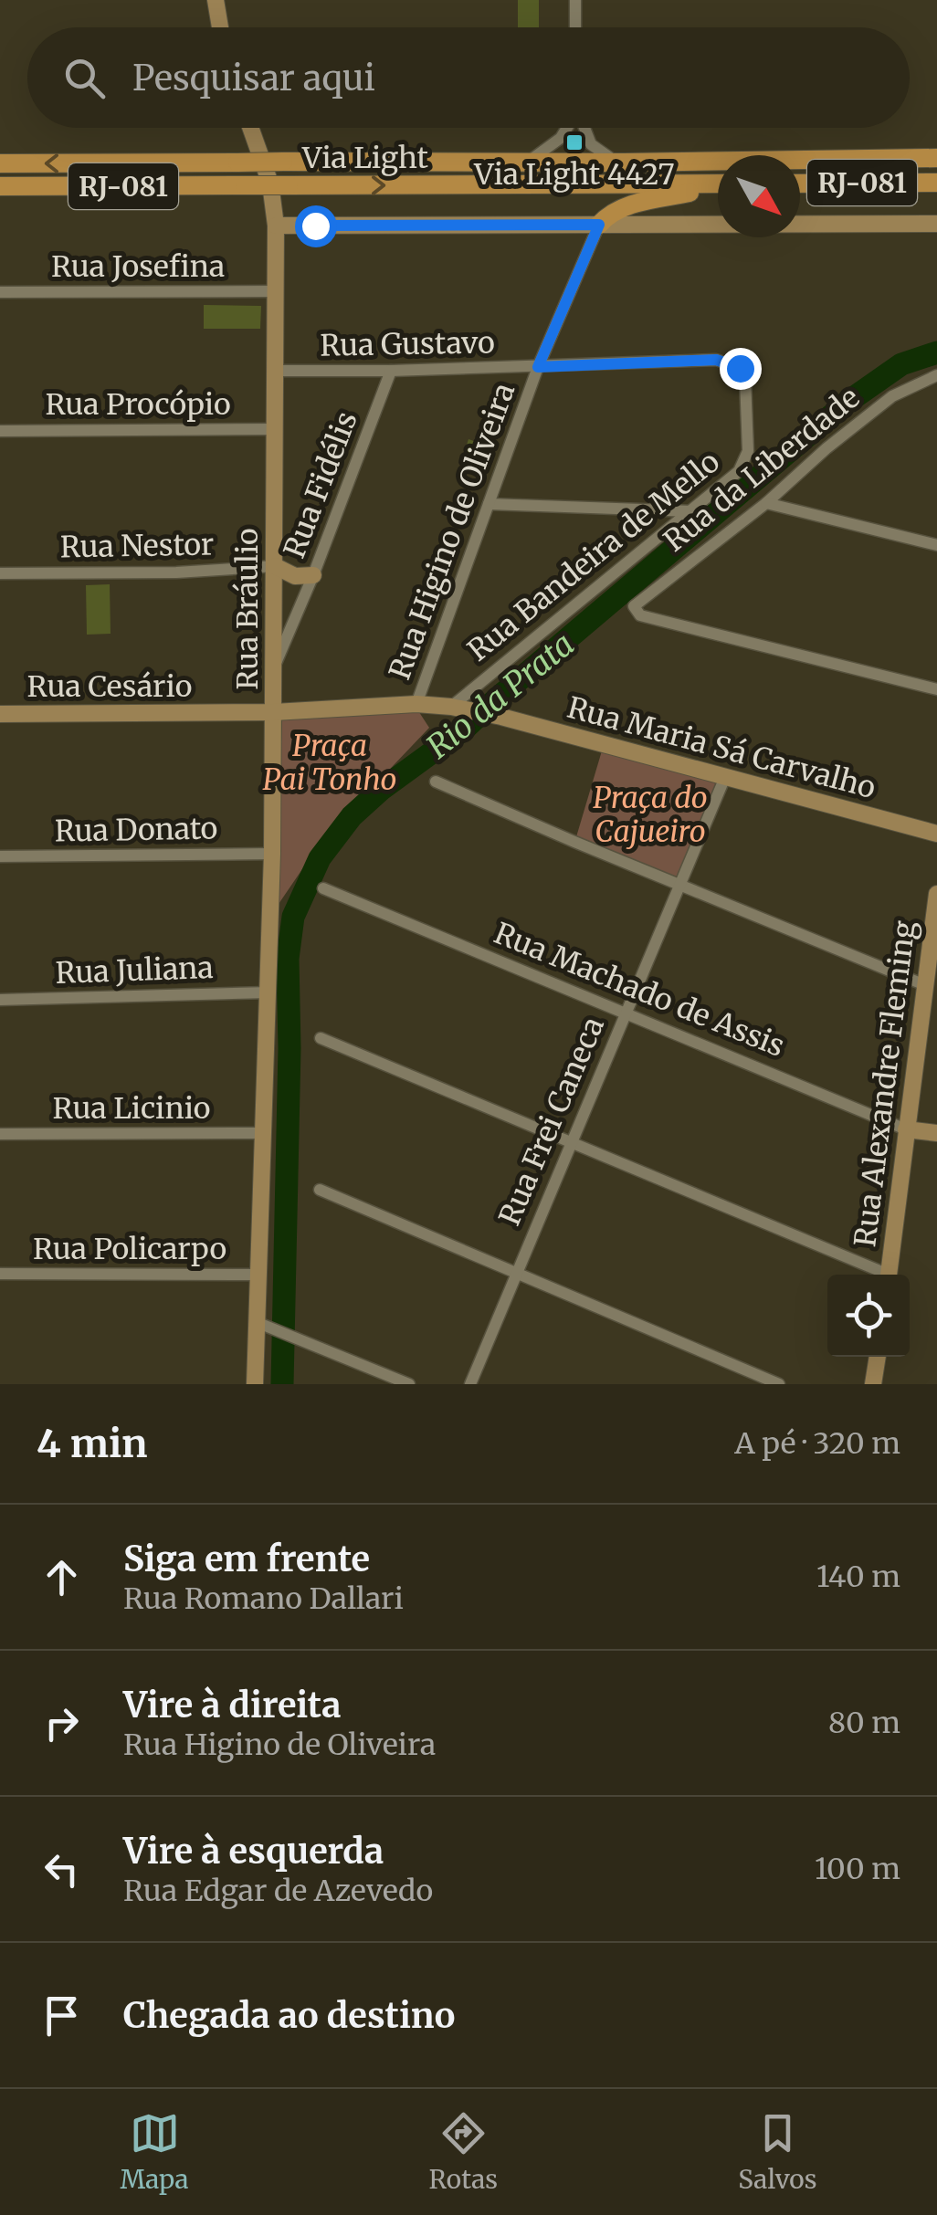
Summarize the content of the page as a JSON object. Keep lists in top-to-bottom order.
{
  "streets": {
    "main road": ["Via Light", "RJ-081"],
    "street": [
      "Rua Josefina",
      "Rua Gustavo",
      "Rua Procópio",
      "Rua da Liberdade",
      "Rua Fidélis",
      "Rua Higino de Oliveira",
      "Rua Nestor",
      "Rua Bandeira de Mello",
      "Rua Bráulio",
      "Rua Cesário",
      "Rua Maria Sá Carvalho",
      "Rua Donato",
      "Rua Juliana",
      "Rua Machado de Assis",
      "Rua Alexandre Fleming",
      "Rua Licinio",
      "Rua Frei Caneca",
      "Rua Policarpo"
    ]
  },
  "crossings": [
    ["Rua Josefina", "Rua Bráulio"],
    ["Rua Gustavo", "Rua Fidélis"],
    ["Rua Gustavo", "Rua Higino de Oliveira"],
    ["Rua Gustavo", "Rua Bandeira de Mello"],
    ["Rua Gustavo", "Rua Bráulio"],
    ["Rua Procópio", "Rua Bráulio"],
    ["Rua Fidélis", "Rua Bráulio"],
    ["Rua Higino de Oliveira", "Rua Maria Sá Carvalho"],
    ["Rua Nestor", "Rua Bráulio"],
    ["Rua Bandeira de Mello", "Rua Maria Sá Carvalho"],
    ["Rua Bráulio", "Rua Cesário"],
    ["Rua Bráulio", "Rua Maria Sá Carvalho"],
    ["Rua Bráulio", "Rua Donato"],
    ["Rua Bráulio", "Rua Juliana"],
    ["Rua Bráulio", "Rua Licinio"],
    ["Rua Bráulio", "Rua Policarpo"],
    ["Rua Cesário", "Rua Maria Sá Carvalho"],
    ["Rua Maria Sá Carvalho", "Rua Frei Caneca"],
    ["Rua Machado de Assis", "Rua Alexandre Fleming"],
    ["Rua Machado de Assis", "Rua Frei Caneca"]
  ],
  "water": ["Rio da Prata"],
  "parks": ["Praça Pai Tonho", "Praça do Cajueiro"],
  "places": {
    "transit": ["Via Light 4427"]
  },
  "north": "bottom right",
  "page": {
    "search": "Pesquisar aqui",
    "heading": ["4 min", "A pé · 320 m"],
    "list": [
      ["Siga em frente", "Rua Romano Dallari", "140 m"],
      ["Vire à direita", "Rua Higino de Oliveira", "80 m"],
      ["Vire à esquerda", "Rua Edgar de Azevedo", "100 m"],
      "Chegada ao destino"
    ],
    "nav": ["Mapa", "Rotas", "Salvos"]
  }
}
